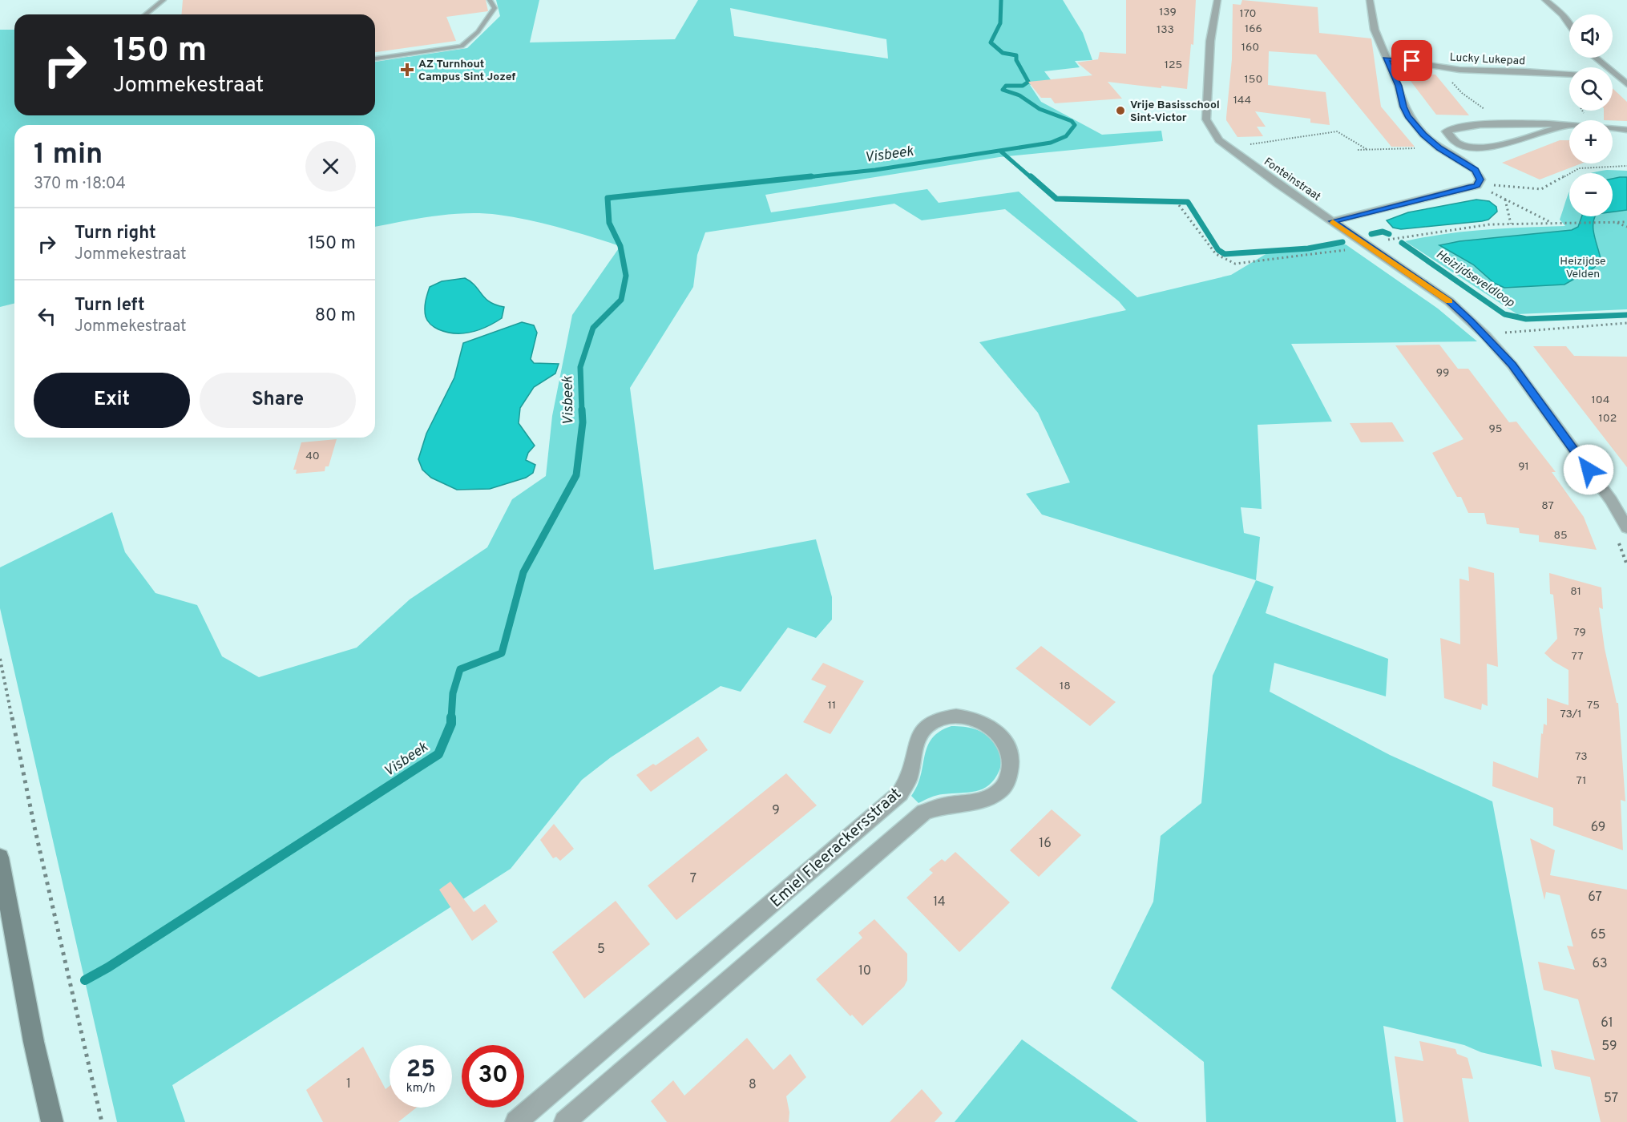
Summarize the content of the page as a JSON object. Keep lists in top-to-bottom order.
{
  "streets": {
    "street": ["Lucky Lukepad", "Fonteinstraat", "Emiel Fleerackersstraat"]
  },
  "water": ["Visbeek", "Heizijdseveldloop"],
  "parks": ["Heizijdse Velden"],
  "places": {
    "health": ["AZ Turnhout Campus Sint Jozef"],
    "other": ["Vrije Basisschool Sint-Victor"]
  },
  "house_numbers": [
    "139",
    "170",
    "166",
    "133",
    "160",
    "125",
    "150",
    "144",
    "99",
    "104",
    "102",
    "95",
    "40",
    "91",
    "87",
    "85",
    "81",
    "79",
    "77",
    "18",
    "11",
    "75",
    "73/1",
    "73",
    "71",
    "9",
    "69",
    "16",
    "7",
    "67",
    "14",
    "65",
    "5",
    "63",
    "10",
    "61",
    "59",
    "1",
    "8",
    "57"
  ],
  "page": {
    "map_buttons": ["+", "−"],
    "turn": ["150 m", "Jommekestraat"],
    "heading": ["1 min", "370 m · 18:04"],
    "list": [
      {
        "name": "Turn right",
        "note": "Jommekestraat",
        "value": "150 m"
      },
      {
        "name": "Turn left",
        "note": "Jommekestraat",
        "value": "80 m"
      }
    ],
    "buttons": ["Exit", "Share"],
    "speed": "25 km/h",
    "limit": "30"
  }
}
